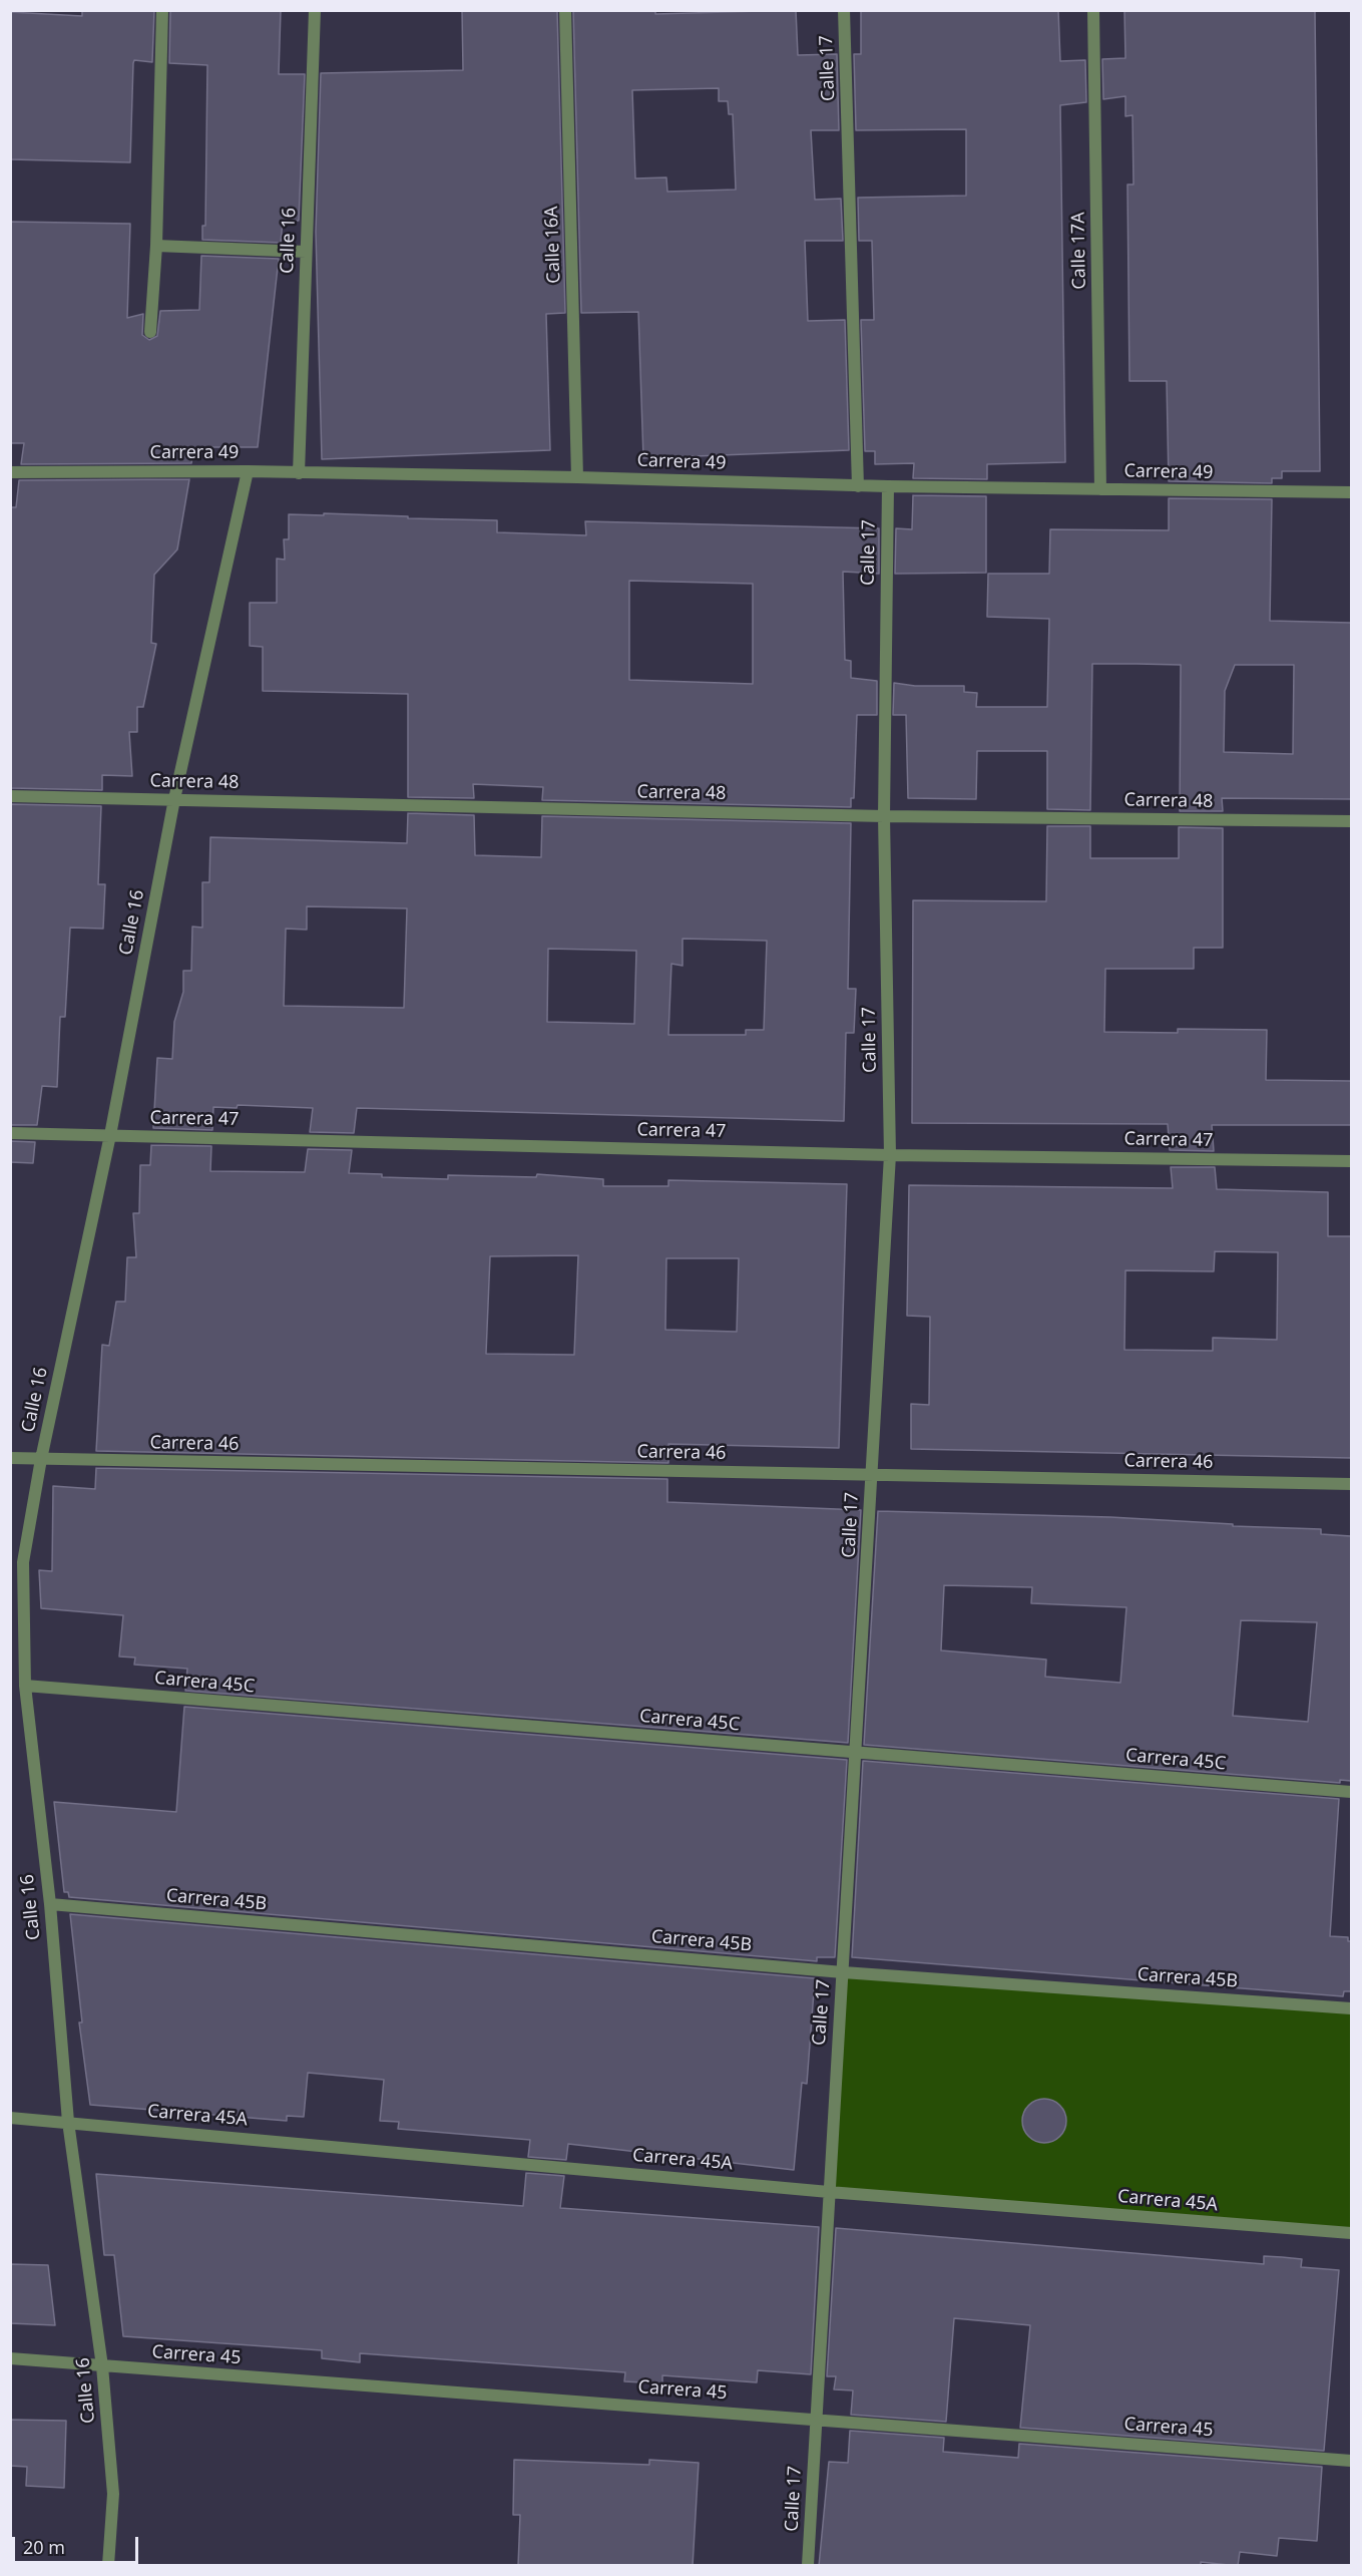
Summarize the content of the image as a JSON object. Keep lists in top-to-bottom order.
{
  "streets": {
    "street": [
      "Calle 17",
      "Calle 16",
      "Calle 16A",
      "Calle 17A",
      "Carrera 49",
      "Carrera 48",
      "Carrera 47",
      "Carrera 46",
      "Carrera 45C",
      "Carrera 45B",
      "Carrera 45A",
      "Carrera 45"
    ]
  },
  "crossings": [
    ["Calle 17", "Carrera 49"],
    ["Calle 17", "Carrera 48"],
    ["Calle 17", "Carrera 47"],
    ["Calle 17", "Carrera 46"],
    ["Calle 17", "Carrera 45C"],
    ["Calle 17", "Carrera 45B"],
    ["Calle 17", "Carrera 45A"],
    ["Calle 17", "Carrera 45"],
    ["Calle 16", "Carrera 49"],
    ["Calle 16", "Carrera 48"],
    ["Calle 16", "Carrera 47"],
    ["Calle 16", "Carrera 46"],
    ["Calle 16", "Carrera 45C"],
    ["Calle 16", "Carrera 45B"],
    ["Calle 16", "Carrera 45A"],
    ["Calle 16", "Carrera 45"],
    ["Calle 16A", "Carrera 49"],
    ["Calle 17A", "Carrera 49"]
  ],
  "scale_bar": "20 m"
}
